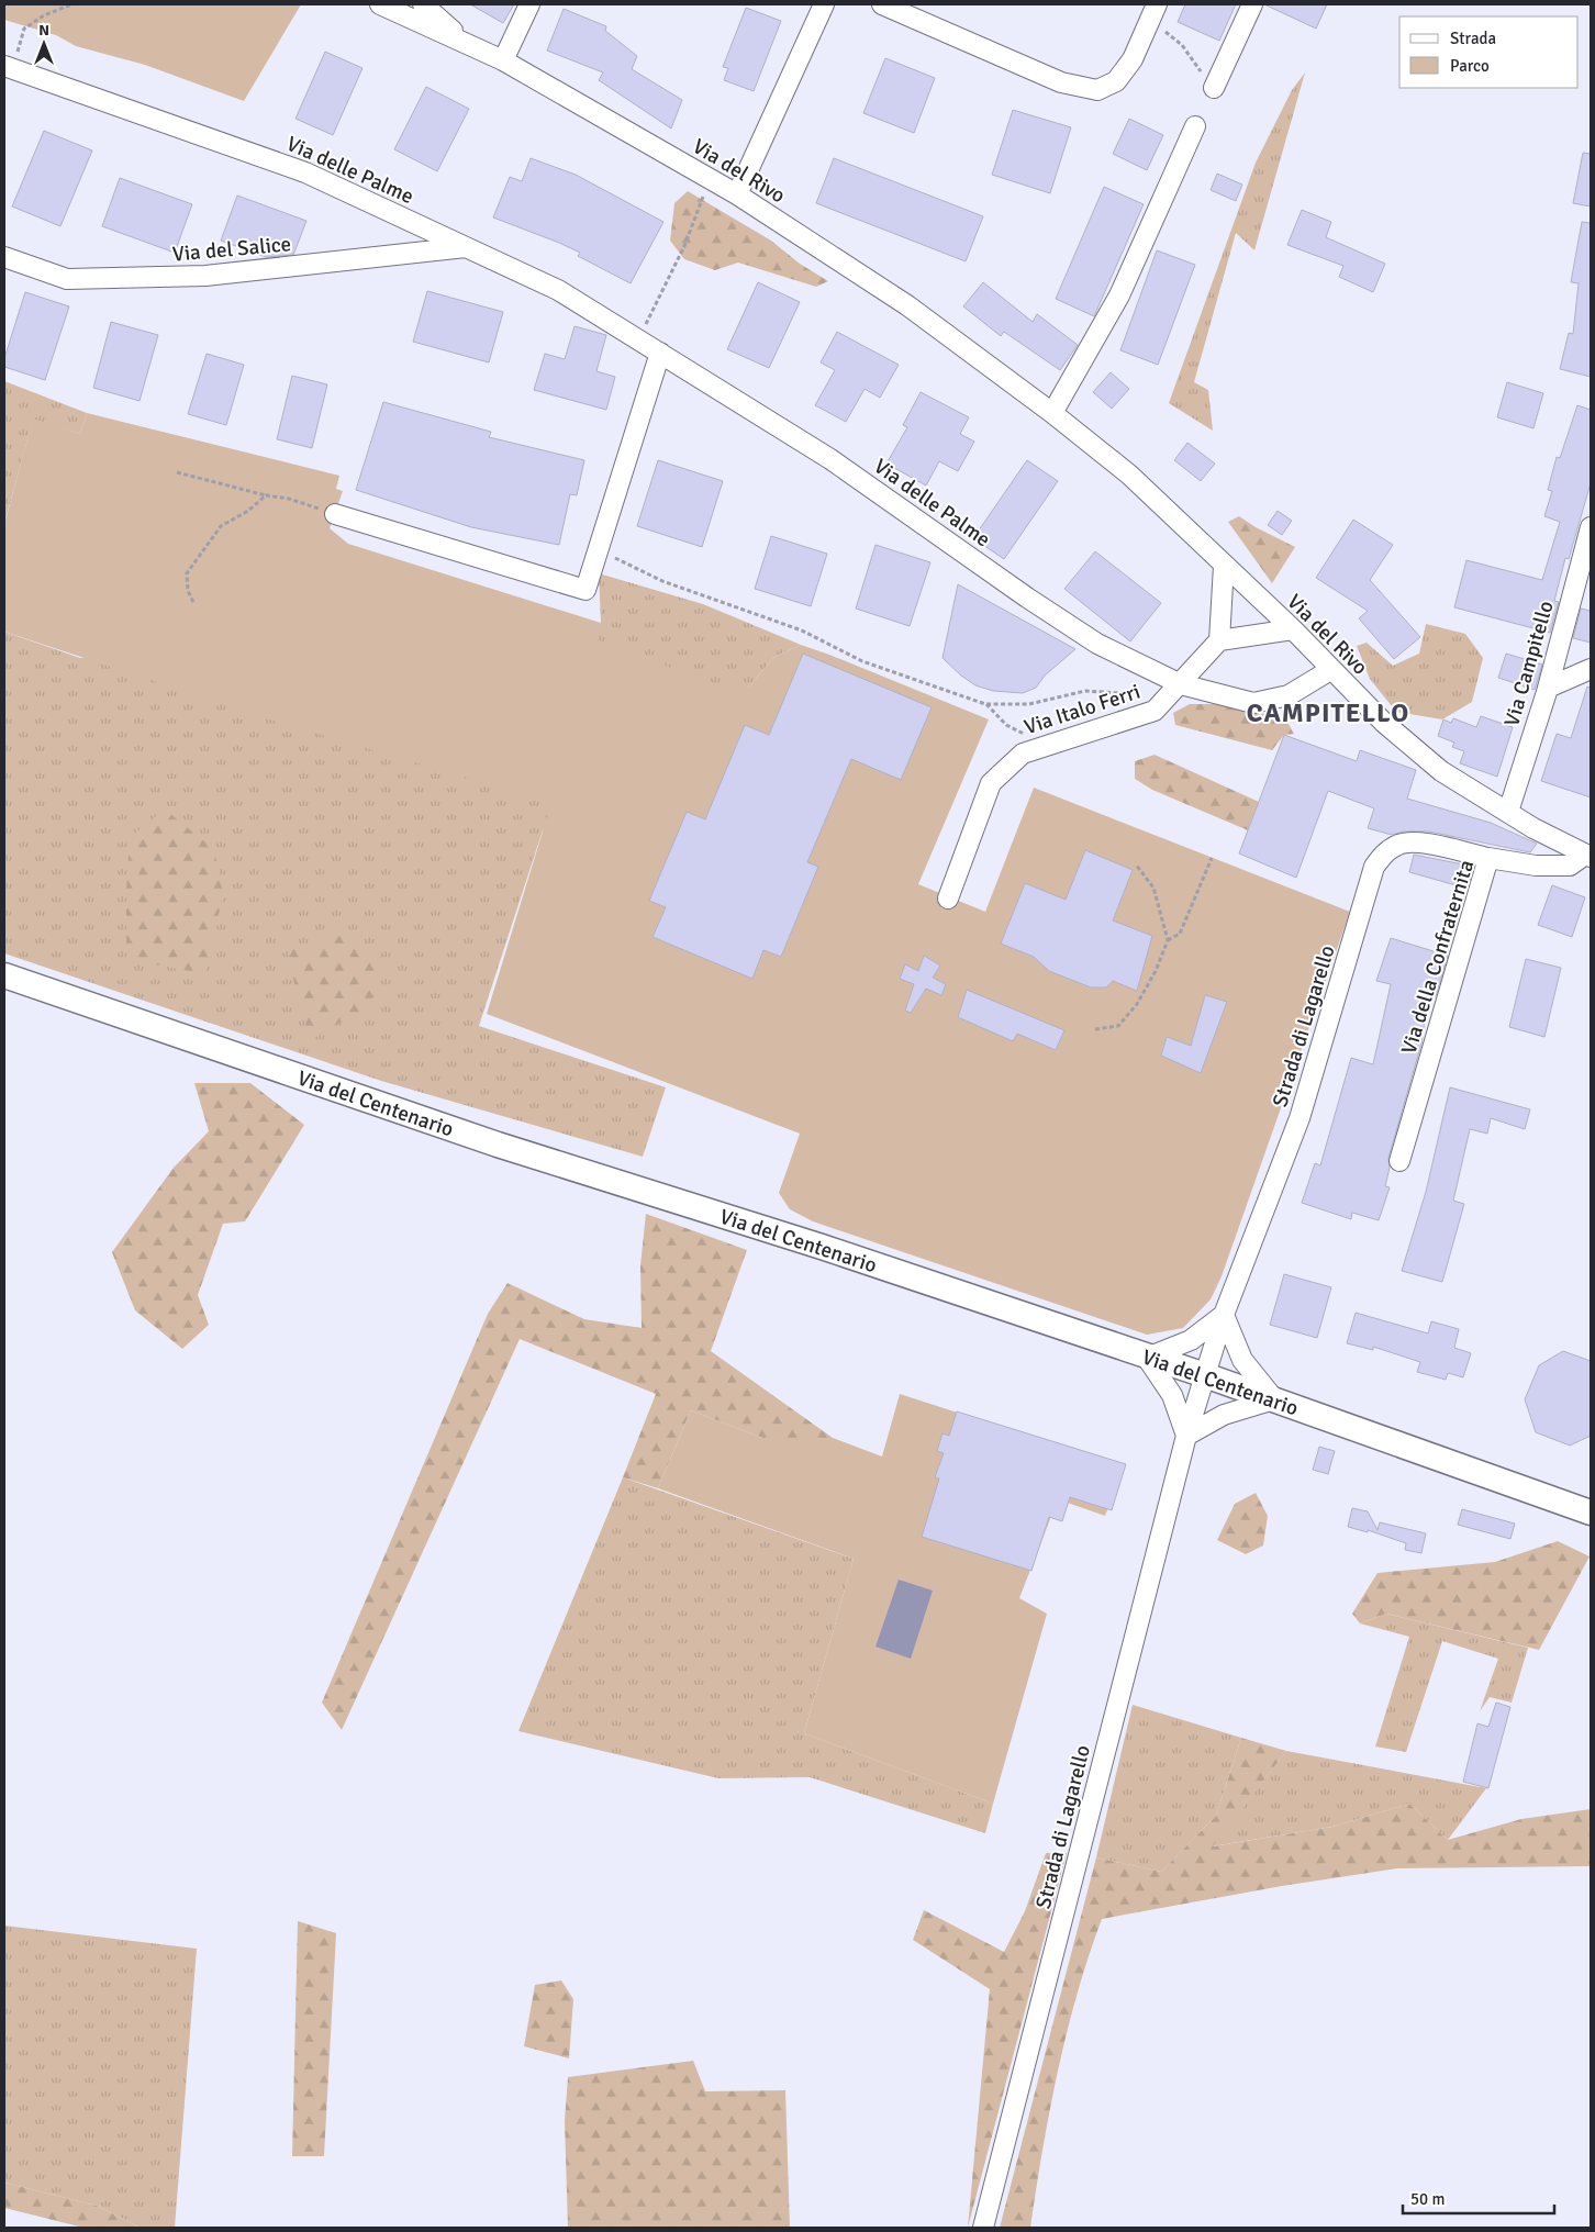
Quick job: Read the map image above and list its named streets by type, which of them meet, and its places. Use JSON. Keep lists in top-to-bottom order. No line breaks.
{"streets":{"street":["Via delle Palme","Via del Rivo","Via del Salice","Via Campitello","Via Italo Ferri","Via della Confraternita","Strada di Lagarello","Via del Centenario"]},"crossings":[["Via delle Palme","Via del Rivo"],["Via delle Palme","Via del Salice"],["Via delle Palme","Via Italo Ferri"],["Via del Rivo","Via Campitello"],["Via del Rivo","Via della Confraternita"],["Via della Confraternita","Strada di Lagarello"],["Strada di Lagarello","Via del Centenario"]],"districts":["CAMPITELLO"],"legend":["Strada","Parco"],"scale_bar":"50 m","north":"top"}
